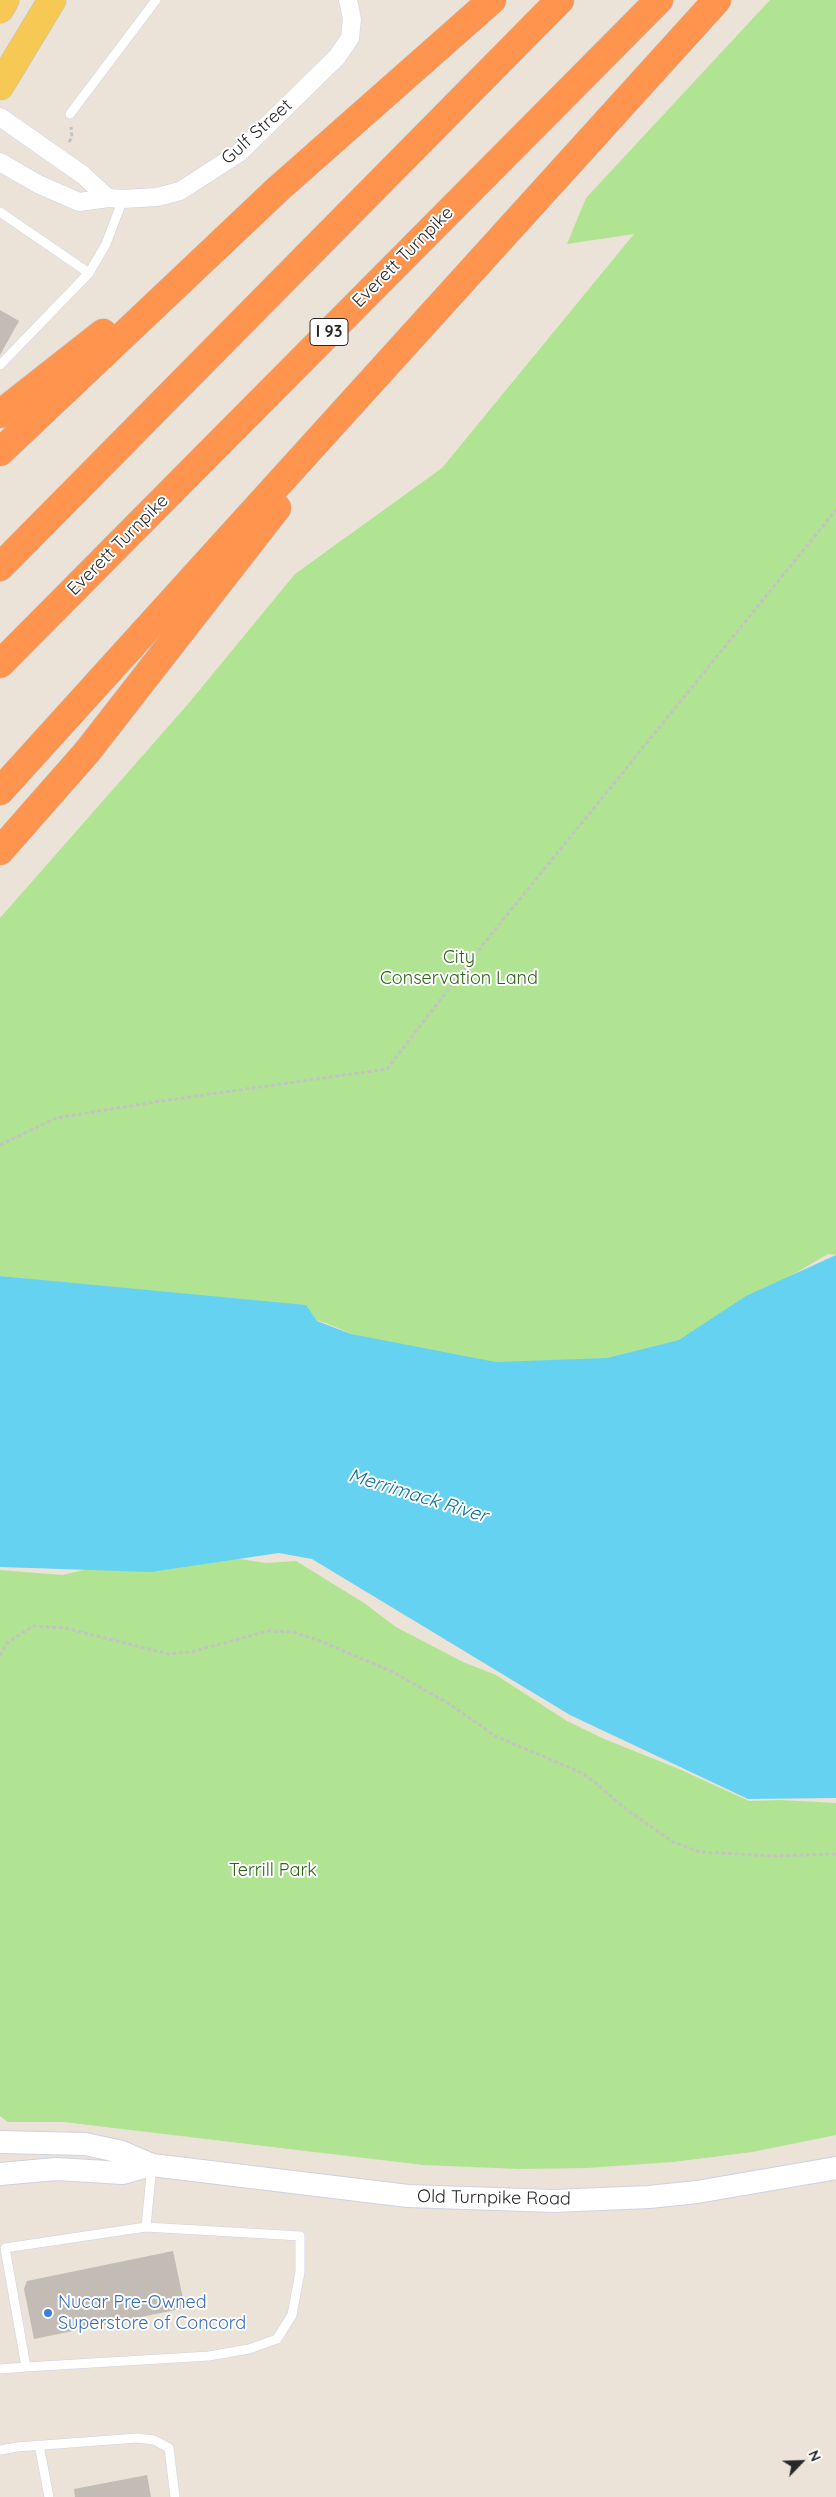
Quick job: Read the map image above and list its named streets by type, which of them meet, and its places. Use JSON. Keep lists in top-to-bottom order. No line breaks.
{"streets":{"highway":["Everett Turnpike","I 93"],"street":["Gulf Street","Old Turnpike Road"]},"water":["Merrimack River"],"parks":["City Conservation Land","Terrill Park"],"places":["Nucar Pre-Owned Superstore of Concord"],"north":"top right"}
